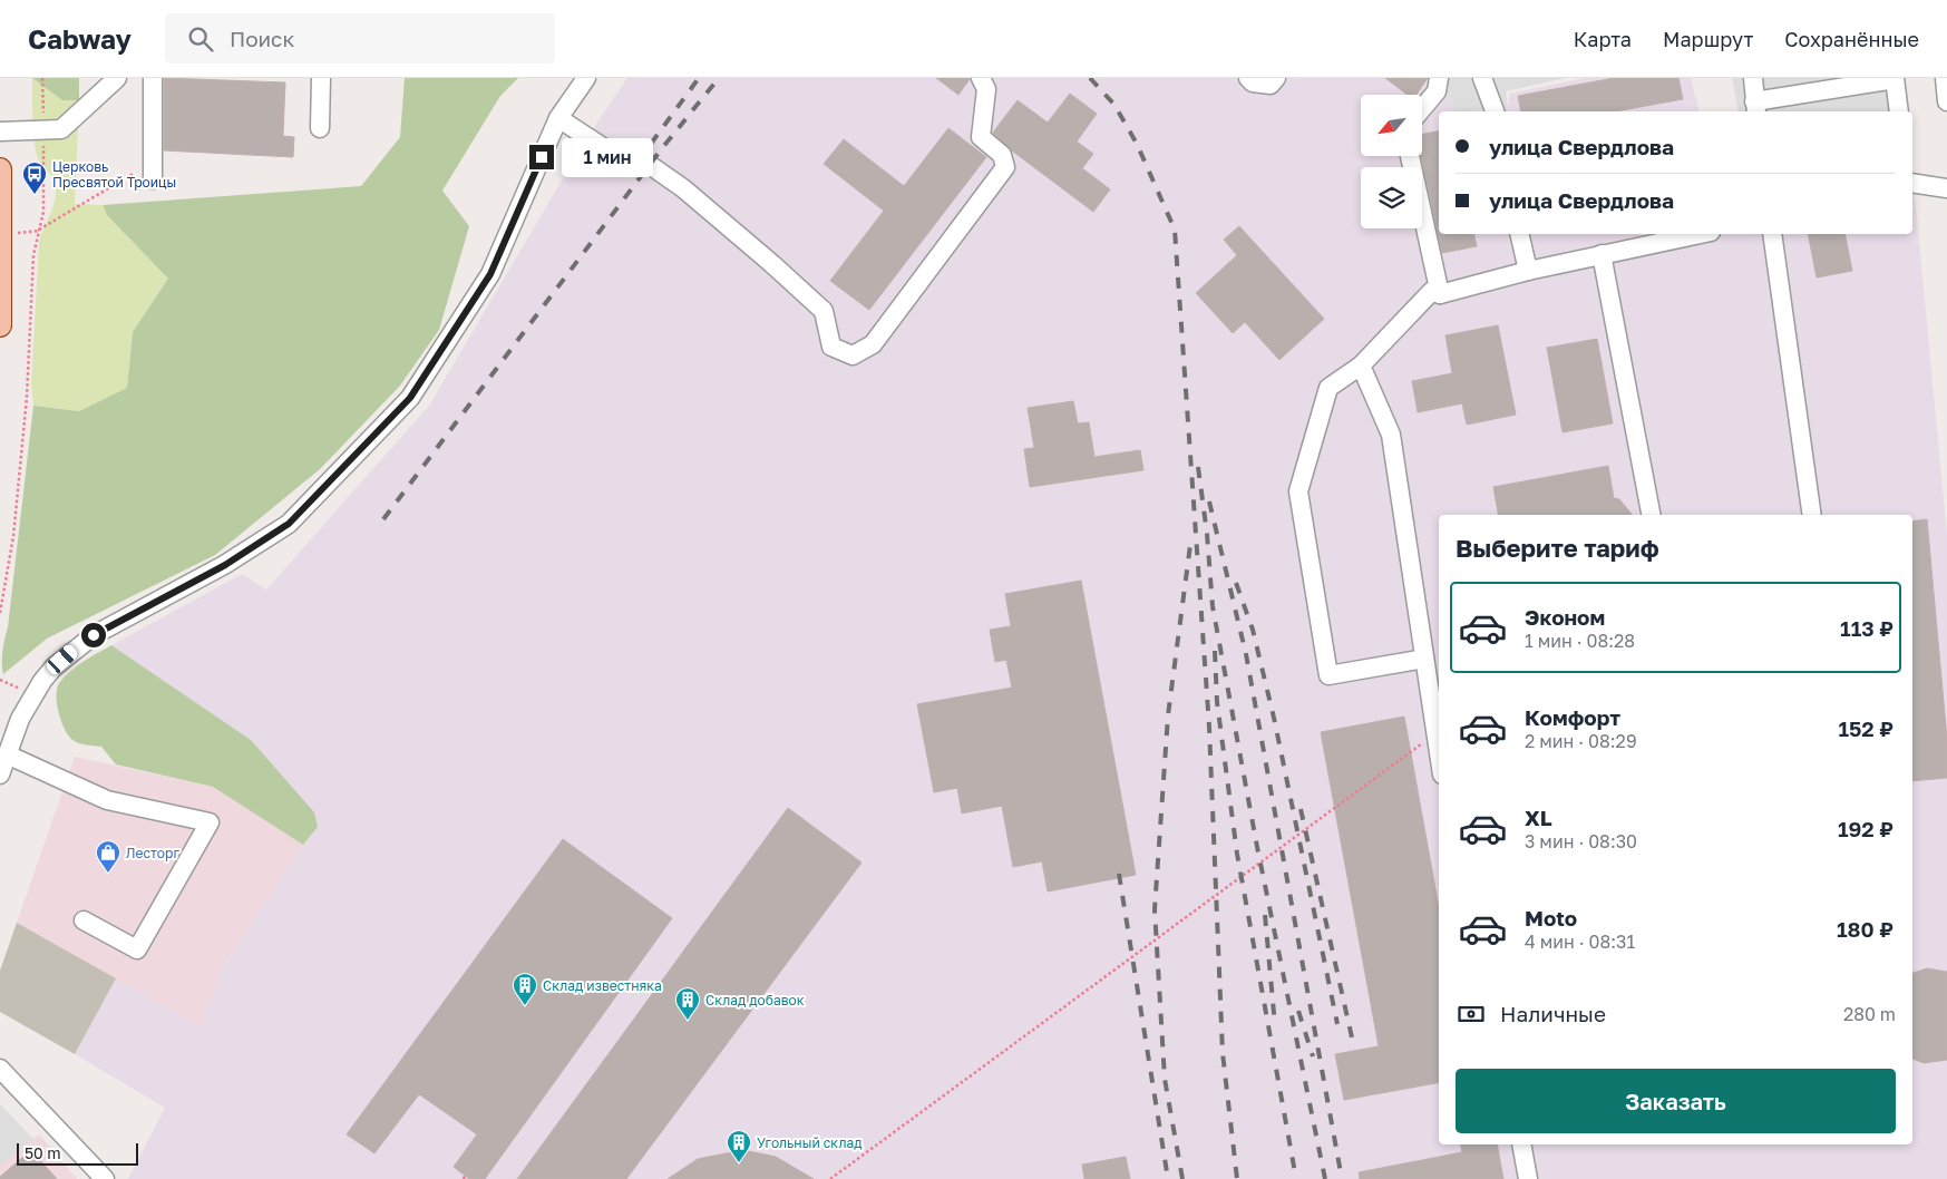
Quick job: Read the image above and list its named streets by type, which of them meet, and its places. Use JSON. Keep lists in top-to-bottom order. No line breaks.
{"places":{"bus stop":["Церковь Пресвятой Троицы"],"shop":["Лесторг"],"building":["Склад известняка","Склад добавок","Угольный склад"]},"scale_bar":"50 m","north":"bottom left","page":{"header":"Cabway","search":"Поиск","nav":["Карта","Маршрут","Сохранённые"],"banner":["улица Свердлова","улица Свердлова"],"bubble":"1 мин","heading":"Выберите тариф","list":[{"name":"Эконом","note":"1 мин · 08:28","value":"113 ₽"},{"name":"Комфорт","note":"2 мин · 08:29","value":"152 ₽"},{"name":"XL","note":"3 мин · 08:30","value":"192 ₽"},{"name":"Moto","note":"4 мин · 08:31","value":"180 ₽"}],"pay":["Наличные","280 m"],"buttons":"Заказать","scale":"50 m"}}
